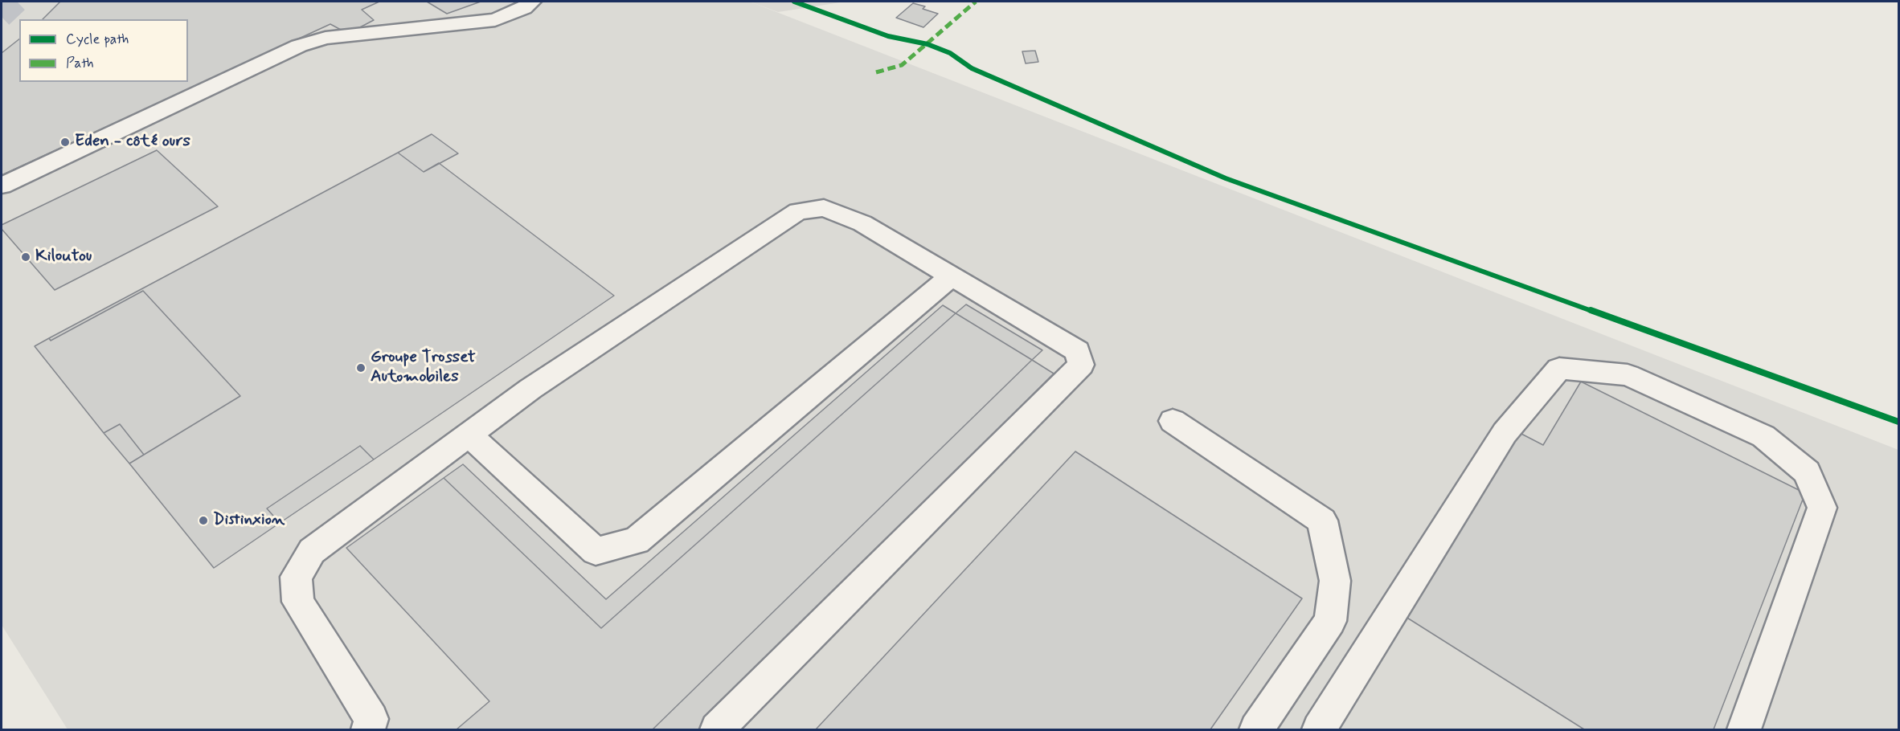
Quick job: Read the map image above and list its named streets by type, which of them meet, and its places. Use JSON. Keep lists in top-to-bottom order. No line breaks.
{"places":["Eden - côté ours","Kiloutou","Groupe Trosset Automobiles","Distinxion"],"legend":["Cycle path","Path"]}
